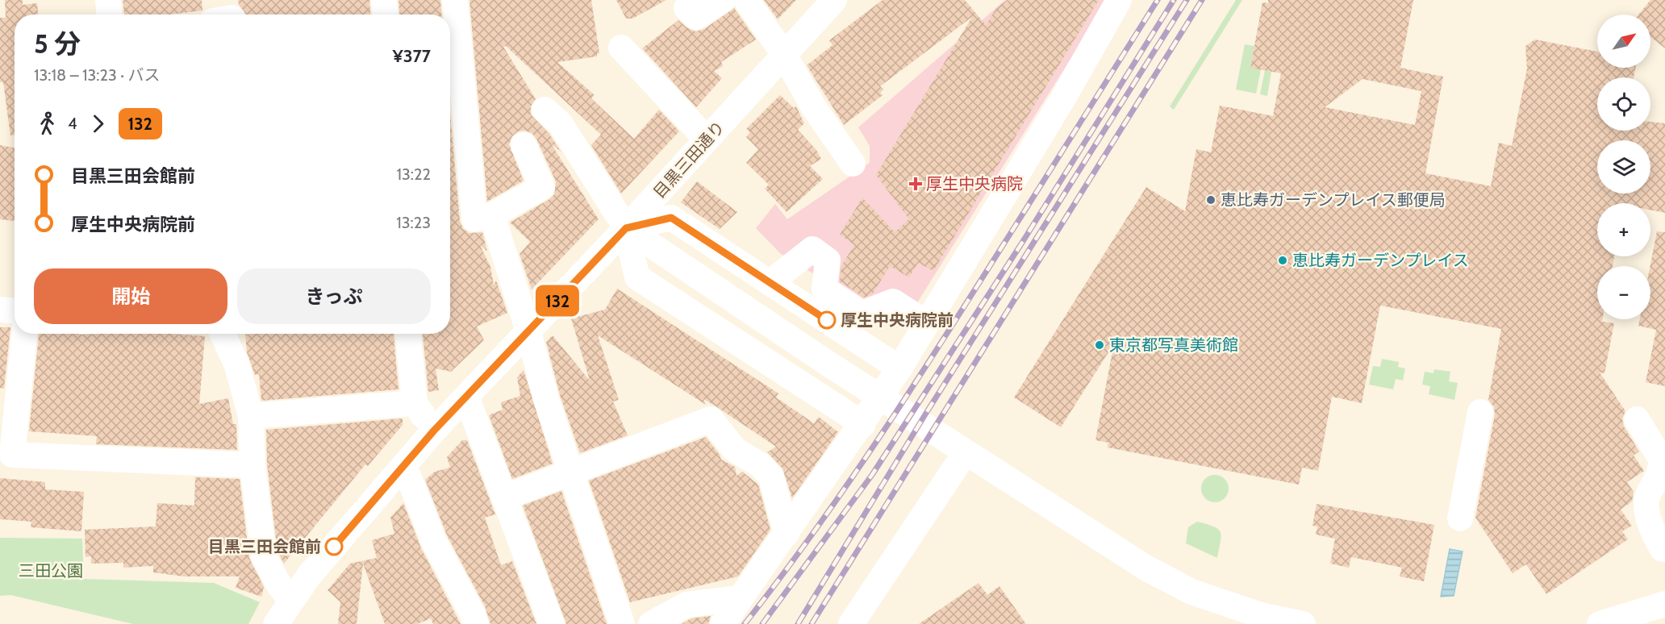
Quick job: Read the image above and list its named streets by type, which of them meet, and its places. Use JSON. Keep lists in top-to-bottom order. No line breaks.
{"streets":{"street":["目黒三田通り"]},"parks":["三田公園"],"places":{"health":["厚生中央病院"],"other":["恵比寿ガーデンプレイス郵便局","恵比寿ガーデンプレイス","厚生中央病院前","東京都写真美術館","目黒三田会館前"]},"lines":["bus line 132"],"north":"top right","page":{"on_map":"132","map_buttons":["+","−"],"heading":["5 分","13:18 – 13:23 · バス","¥377"],"legs":["4","132"],"list":[{"name":"目黒三田会館前","value":"13:22"},{"name":"厚生中央病院前","value":"13:23"}],"buttons":["開始","きっぷ"]}}
